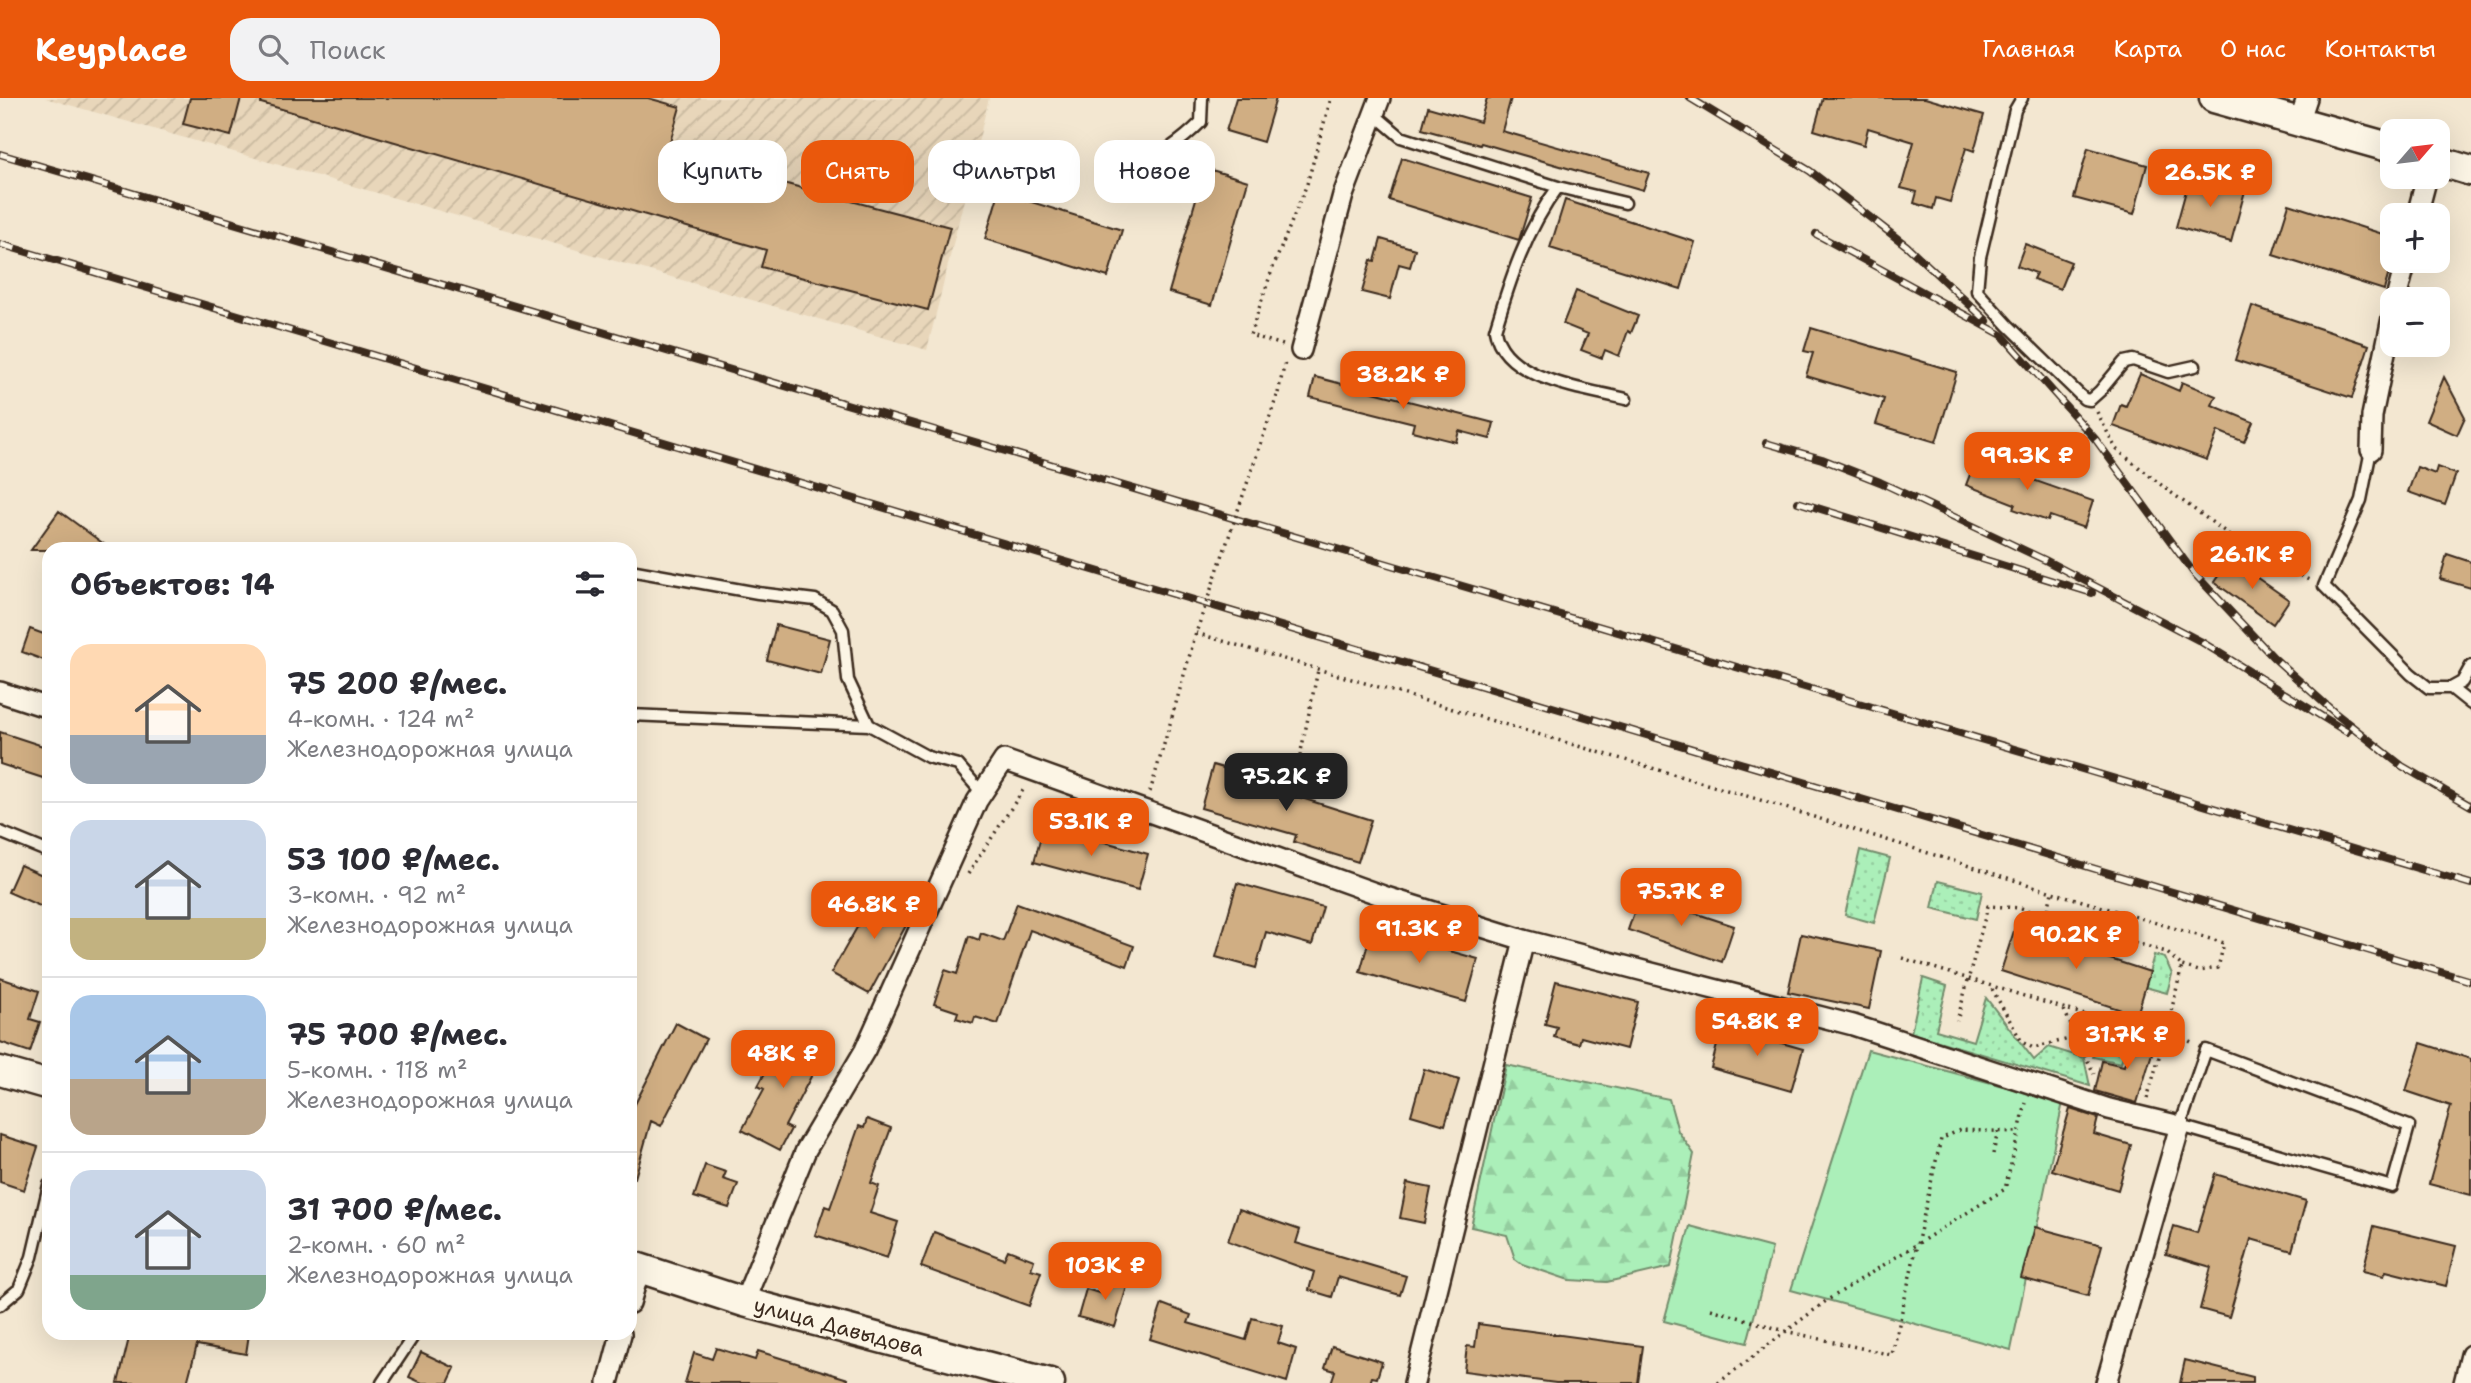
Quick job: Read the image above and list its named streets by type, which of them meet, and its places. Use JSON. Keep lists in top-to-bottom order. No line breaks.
{"streets":{"main road":["улица Давыдова"]},"north":"top right","page":{"header":"Keyplace","search":"Поиск","nav":["Главная","Карта","О нас","Контакты"],"map_buttons":["+","−"],"chip":["Купить","Снять","Фильтры","Новое"],"price":["26.5K ₽","38.2K ₽","99.3K ₽","26.1K ₽","75.2K ₽","53.1K ₽","75.7K ₽","46.8K ₽","91.3K ₽","90.2K ₽","54.8K ₽","31.7K ₽","48K ₽","103K ₽"],"heading":"Объектов: 14","list":[{"name":"75 200 ₽/мес.","note":"4-комн. · 124 m² · Железнодорожная улица"},{"name":"53 100 ₽/мес.","note":"3-комн. · 92 m² · Железнодорожная улица"},{"name":"75 700 ₽/мес.","note":"5-комн. · 118 m² · Железнодорожная улица"},{"name":"31 700 ₽/мес.","note":"2-комн. · 60 m² · Железнодорожная улица"}]}}
